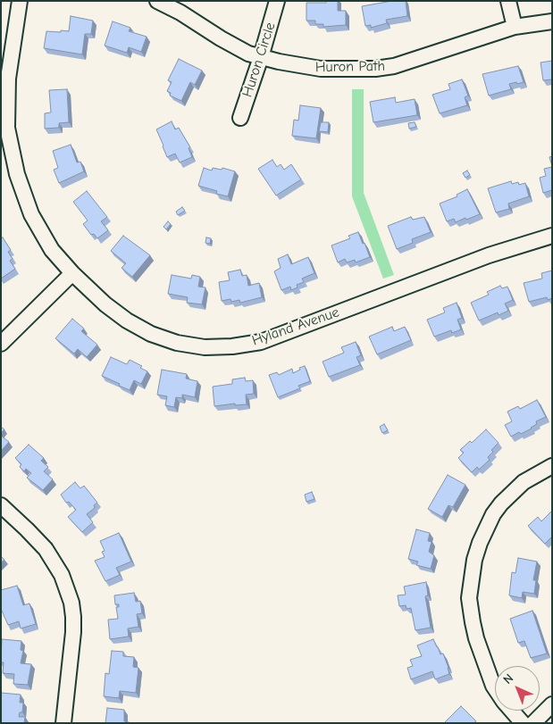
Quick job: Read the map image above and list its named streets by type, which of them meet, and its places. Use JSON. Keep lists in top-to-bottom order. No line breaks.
{"streets":{"street":["Huron Circle","Huron Path","Hyland Avenue"]},"crossings":[["Huron Circle","Huron Path"]],"north":"top left"}
